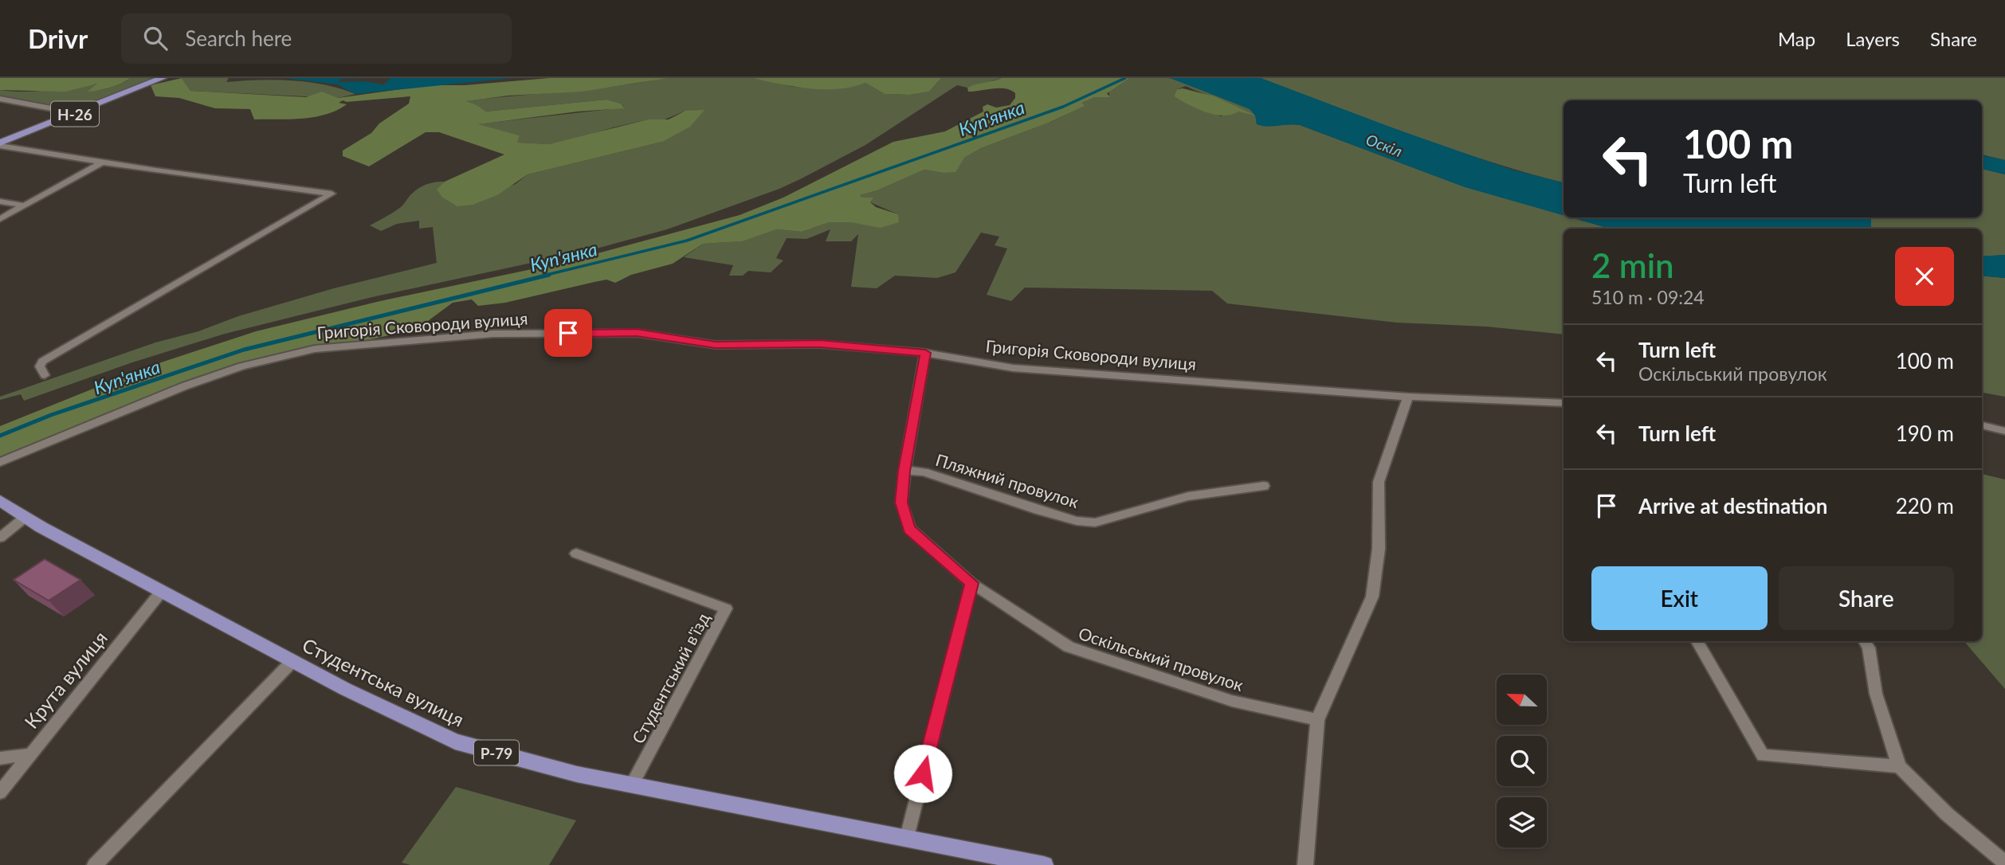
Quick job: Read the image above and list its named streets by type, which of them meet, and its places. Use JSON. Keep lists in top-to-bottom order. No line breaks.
{"streets":{"main road":["Н-26","Студентська вулиця","Р-79"],"street":["Григорія Сковороди вулиця","Пляжний провулок","Оскільський провулок","Студентський в'їзд","Крута вулиця"]},"crossings":[["Григорія Сковороди вулиця","Оскільський провулок"],["Пляжний провулок","Оскільський провулок"],["Студентський в'їзд","Студентська вулиця"],["Крута вулиця","Студентська вулиця"]],"water":["Куп'янка","Оскіл"],"north":"left","page":{"header":"Drivr","search":"Search here","nav":["Map","Layers","Share"],"turn":["100 m","Turn left"],"heading":["2 min","510 m · 09:24"],"list":[{"name":"Turn left","note":"Оскільський провулок","value":"100 m"},{"name":"Turn left","value":"190 m"},{"name":"Arrive at destination","value":"220 m"}],"buttons":["Exit","Share"]}}
